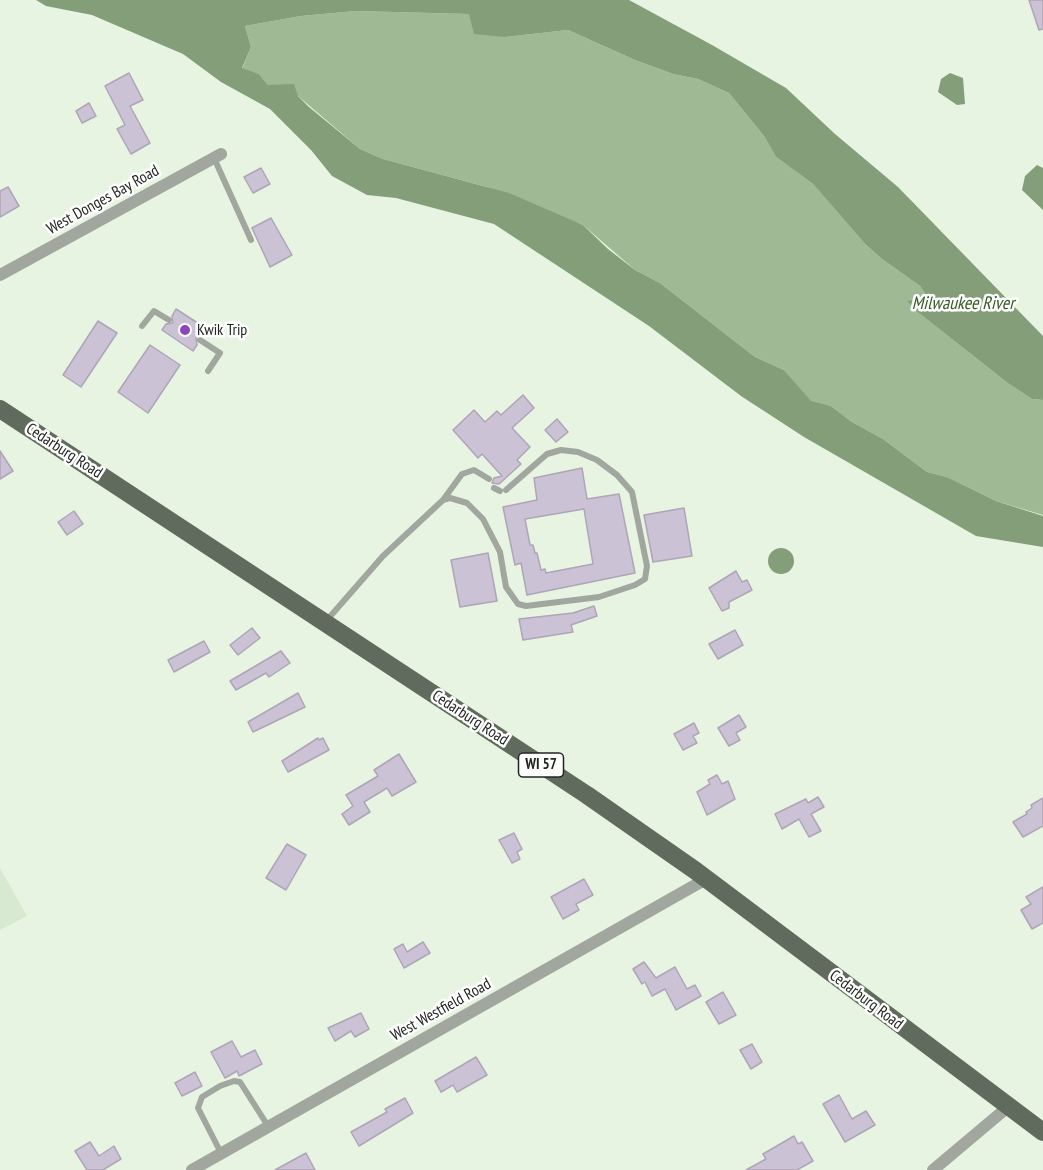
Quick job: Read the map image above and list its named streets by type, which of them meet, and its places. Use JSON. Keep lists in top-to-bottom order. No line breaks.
{"streets":{"main road":["Cedarburg Road","WI 57"],"street":["West Donges Bay Road","West Westfield Road"]},"crossings":[["Cedarburg Road","West Westfield Road"]],"water":["Milwaukee River"],"places":["Kwik Trip"]}
